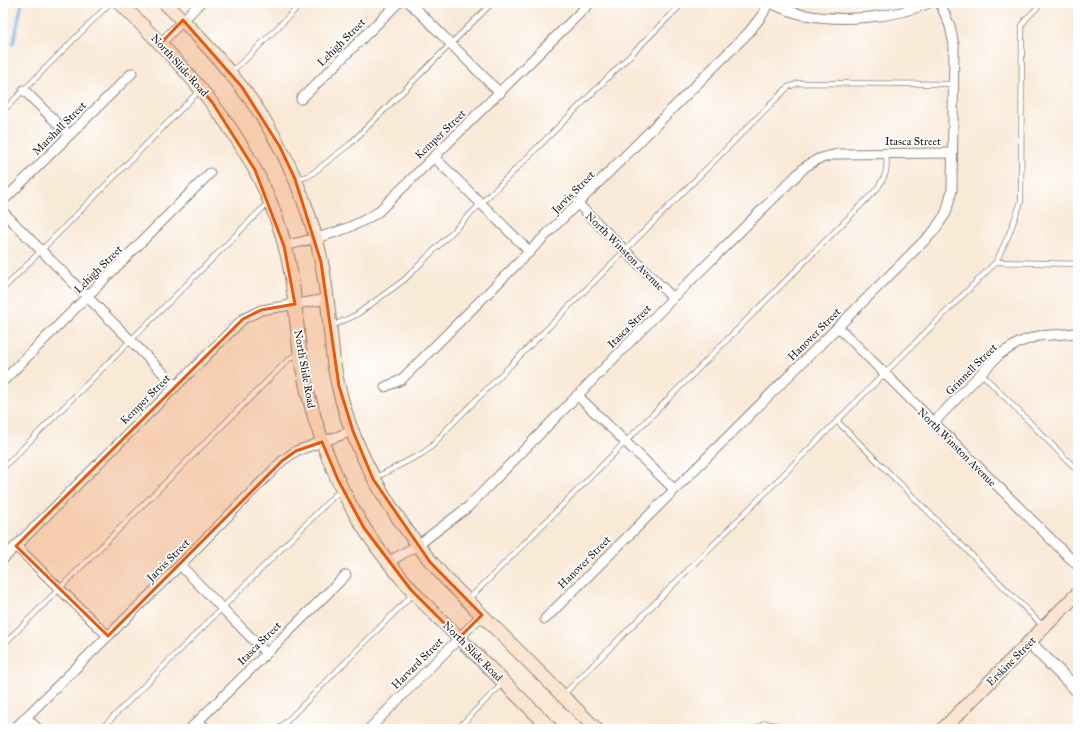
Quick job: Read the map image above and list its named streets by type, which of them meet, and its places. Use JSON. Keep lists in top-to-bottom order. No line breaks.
{"streets":{"main road":["North Slide Road","Erskine Street"],"street":["Lehigh Street","Marshall Street","Kemper Street","Itasca Street","Jarvis Street","North Winston Avenue","Hanover Street","Grinnell Street","Harvard Street"]},"crossings":[["North Slide Road","Kemper Street"],["North Slide Road","Itasca Street"],["North Slide Road","Jarvis Street"],["North Slide Road","Harvard Street"],["Itasca Street","North Winston Avenue"],["Itasca Street","Hanover Street"],["Jarvis Street","North Winston Avenue"],["North Winston Avenue","Hanover Street"],["North Winston Avenue","Grinnell Street"]]}
